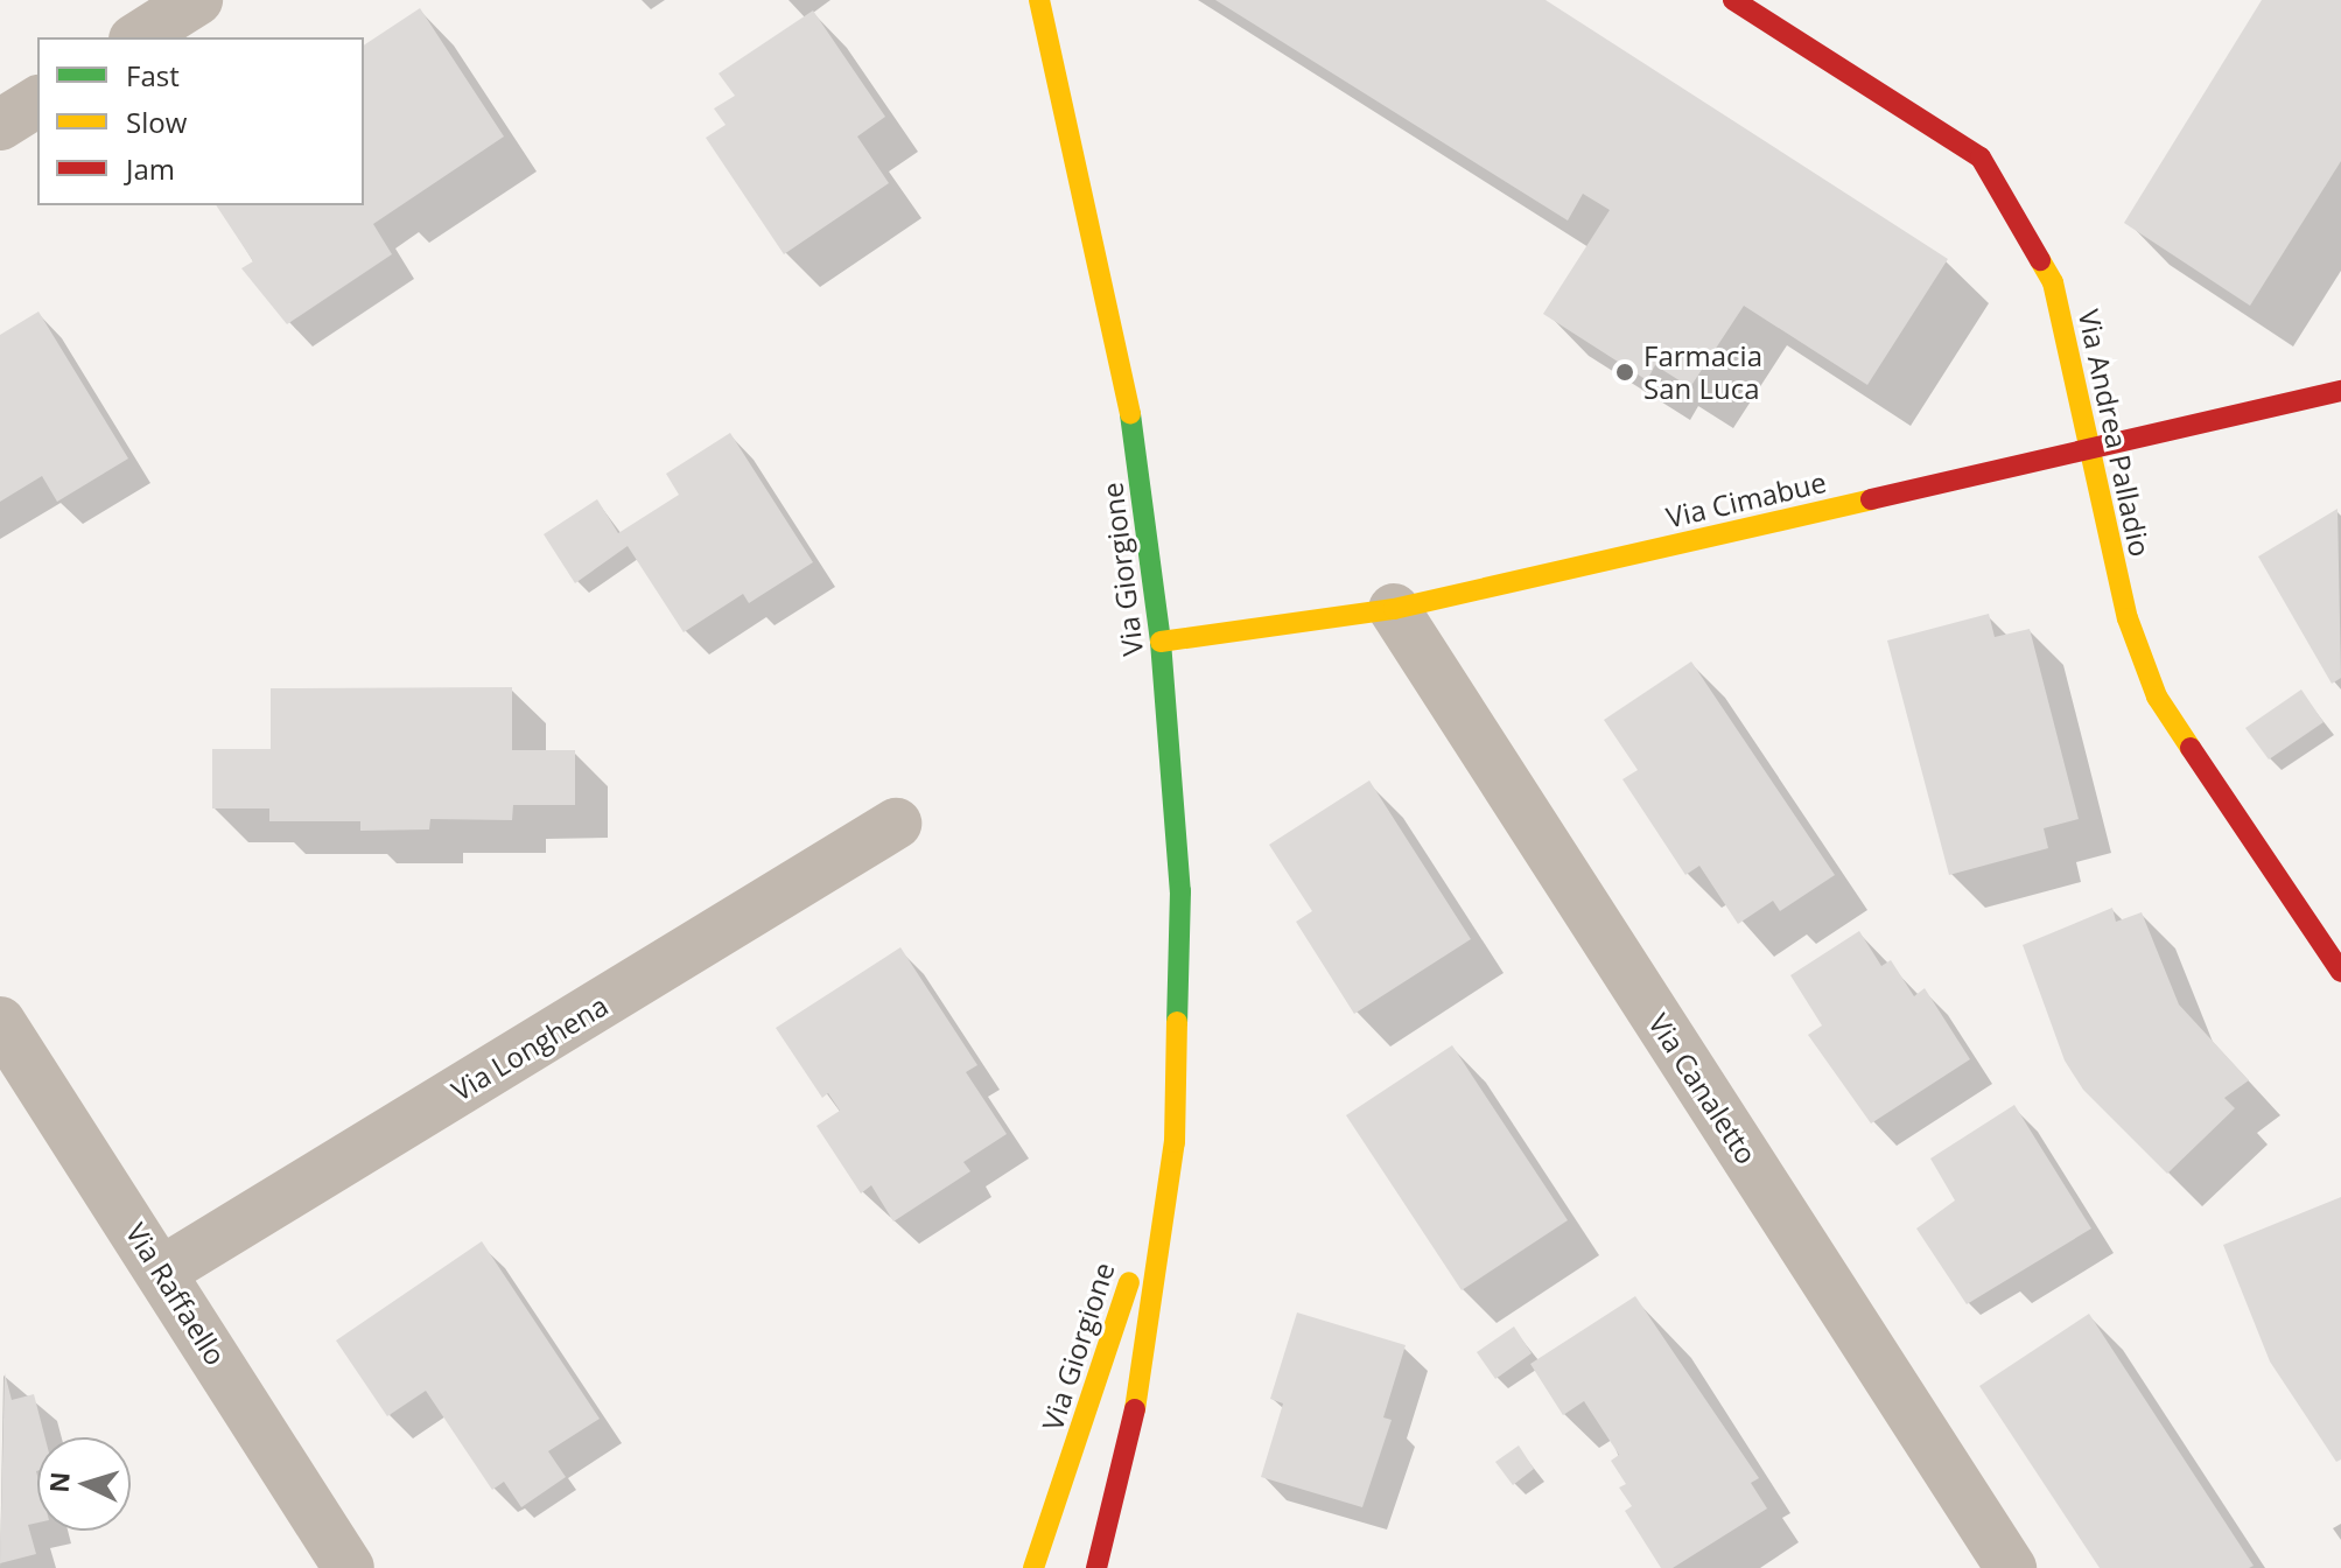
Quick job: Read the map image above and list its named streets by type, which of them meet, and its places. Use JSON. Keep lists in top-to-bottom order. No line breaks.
{"streets":{"street":["Via Andrea Palladio","Via Cimabue","Via Giorgione","Via Longhena","Via Canaletto","Via Raffaello"]},"crossings":[["Via Andrea Palladio","Via Cimabue"],["Via Cimabue","Via Giorgione"],["Via Cimabue","Via Canaletto"],["Via Longhena","Via Raffaello"]],"places":["Farmacia San Luca"],"legend":["Fast","Slow","Jam"],"north":"left"}
